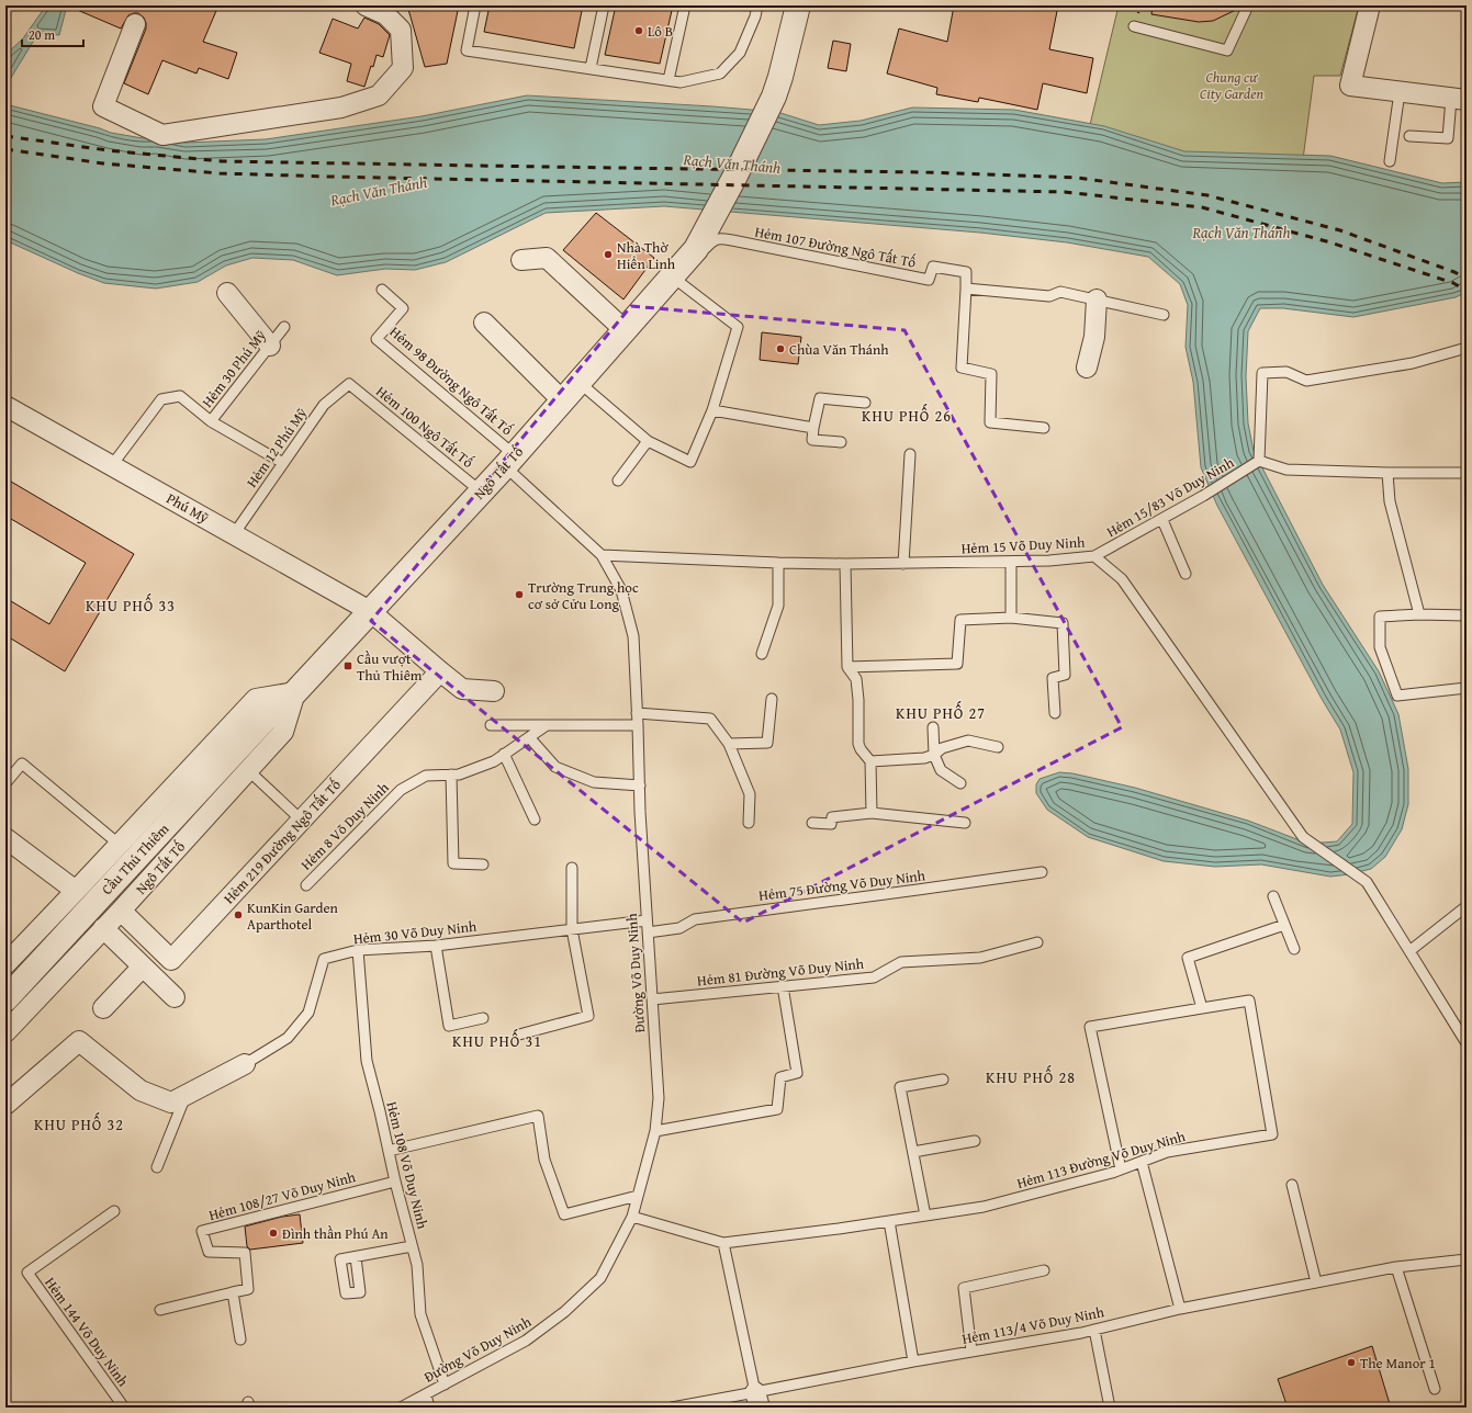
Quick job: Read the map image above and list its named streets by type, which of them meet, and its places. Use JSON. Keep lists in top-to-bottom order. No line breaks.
{"streets":{"street":["Ngô Tất Tố","Phú Mỹ","Hẻm 219 Đường Ngô Tất Tố","Cầu Thủ Thiêm"],"lane":["Hẻm 107 Đường Ngô Tất Tố","Hẻm 30 Phú Mỹ","Hẻm 98 Đường Ngô Tất Tố","Hẻm 100 Ngô Tất Tố","Hẻm 12 Phú Mỹ","Hẻm 15/83 Võ Duy Ninh","Hẻm 15 Võ Duy Ninh","Hẻm 8 Võ Duy Ninh","Hẻm 75 Đường Võ Duy Ninh","Hẻm 30 Võ Duy Ninh","Hẻm 81 Đường Võ Duy Ninh","Đường Võ Duy Ninh","Hẻm 113 Đường Võ Duy Ninh","Hẻm 108 Võ Duy Ninh","Hẻm 108/27 Võ Duy Ninh","Hẻm 113/4 Võ Duy Ninh","Hẻm 144 Võ Duy Ninh"]},"crossings":[["Hẻm 107 Đường Ngô Tất Tố","Ngô Tất Tố"],["Hẻm 30 Phú Mỹ","Phú Mỹ"],["Hẻm 98 Đường Ngô Tất Tố","Ngô Tất Tố"],["Hẻm 98 Đường Ngô Tất Tố","Đường Võ Duy Ninh"],["Hẻm 100 Ngô Tất Tố","Hẻm 12 Phú Mỹ"],["Hẻm 100 Ngô Tất Tố","Ngô Tất Tố"],["Hẻm 12 Phú Mỹ","Phú Mỹ"],["Ngô Tất Tố","Phú Mỹ"],["Ngô Tất Tố","Hẻm 219 Đường Ngô Tất Tố"],["Ngô Tất Tố","Cầu Thủ Thiêm"],["Ngô Tất Tố","Đường Võ Duy Ninh"],["Hẻm 15/83 Võ Duy Ninh","Hẻm 15 Võ Duy Ninh"],["Phú Mỹ","Hẻm 219 Đường Ngô Tất Tố"],["Hẻm 15 Võ Duy Ninh","Đường Võ Duy Ninh"],["Hẻm 75 Đường Võ Duy Ninh","Đường Võ Duy Ninh"],["Hẻm 30 Võ Duy Ninh","Đường Võ Duy Ninh"],["Hẻm 30 Võ Duy Ninh","Hẻm 108 Võ Duy Ninh"],["Hẻm 81 Đường Võ Duy Ninh","Đường Võ Duy Ninh"],["Đường Võ Duy Ninh","Hẻm 113 Đường Võ Duy Ninh"],["Đường Võ Duy Ninh","Hẻm 108 Võ Duy Ninh"],["Hẻm 108 Võ Duy Ninh","Hẻm 108/27 Võ Duy Ninh"]],"districts":["KHU PHỐ 26","KHU PHỐ 33","KHU PHỐ 27","KHU PHỐ 31","KHU PHỐ 28","KHU PHỐ 32"],"water":["Rạch Văn Thánh"],"parks":["Chung cư City Garden"],"places":{"other":["Lô B","Nhà Thờ Hiển Linh","Chùa Văn Thánh","Trường Trung học cơ sở Cửu Long","KunKin Garden Aparthotel","Đình thần Phú An","The Manor 1"],"transit":["Cầu vượt Thủ Thiêm"]},"scale_bar":"20 m"}
